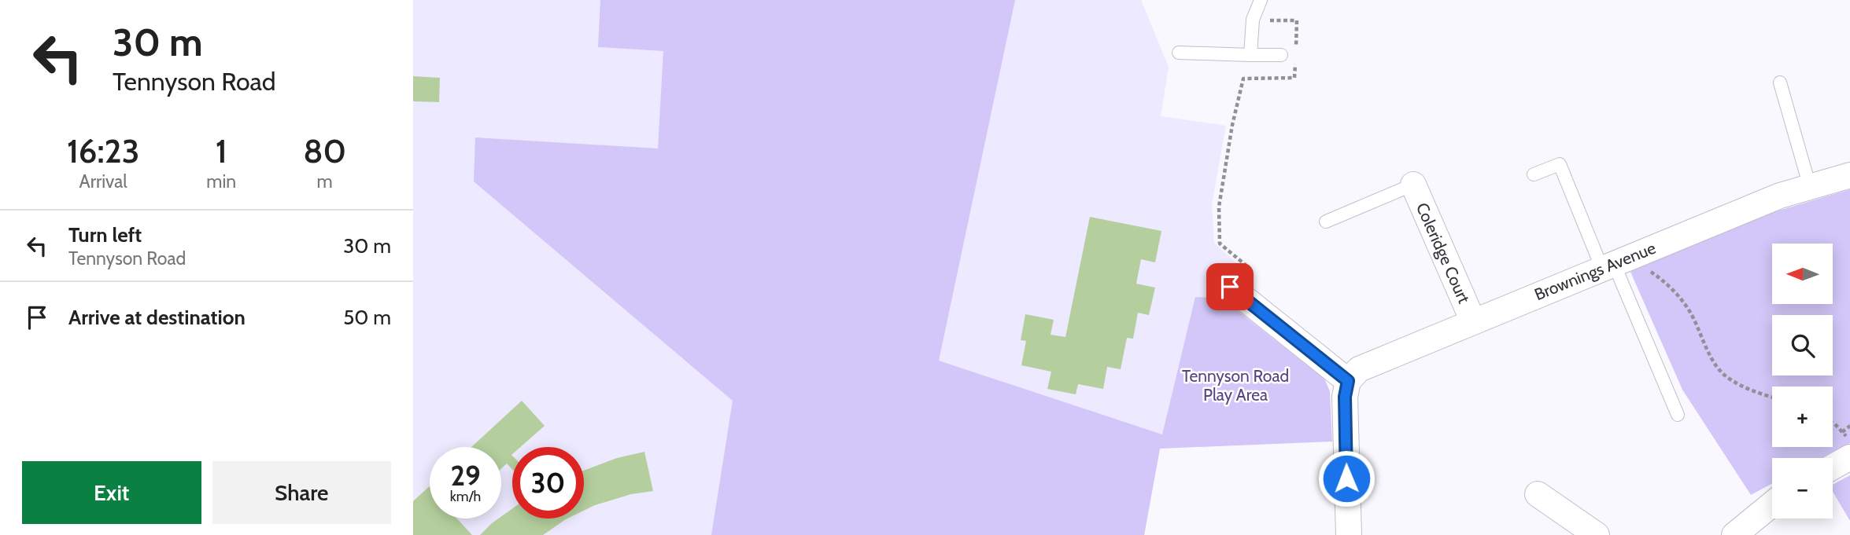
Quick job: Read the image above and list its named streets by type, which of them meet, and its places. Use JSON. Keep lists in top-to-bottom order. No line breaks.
{"streets":{"street":["Coleridge Court","Brownings Avenue"]},"crossings":[["Coleridge Court","Brownings Avenue"]],"parks":["Tennyson Road Play Area"],"north":"left","page":{"turn":["30 m","Tennyson Road"],"eta":["16:23","Arrival","1","min","80","m"],"list":[{"name":"Turn left","note":"Tennyson Road","value":"30 m"},{"name":"Arrive at destination","value":"50 m"}],"map_buttons":["+","−"],"speed":"29 km/h","limit":"30","buttons":["Exit","Share"]}}
